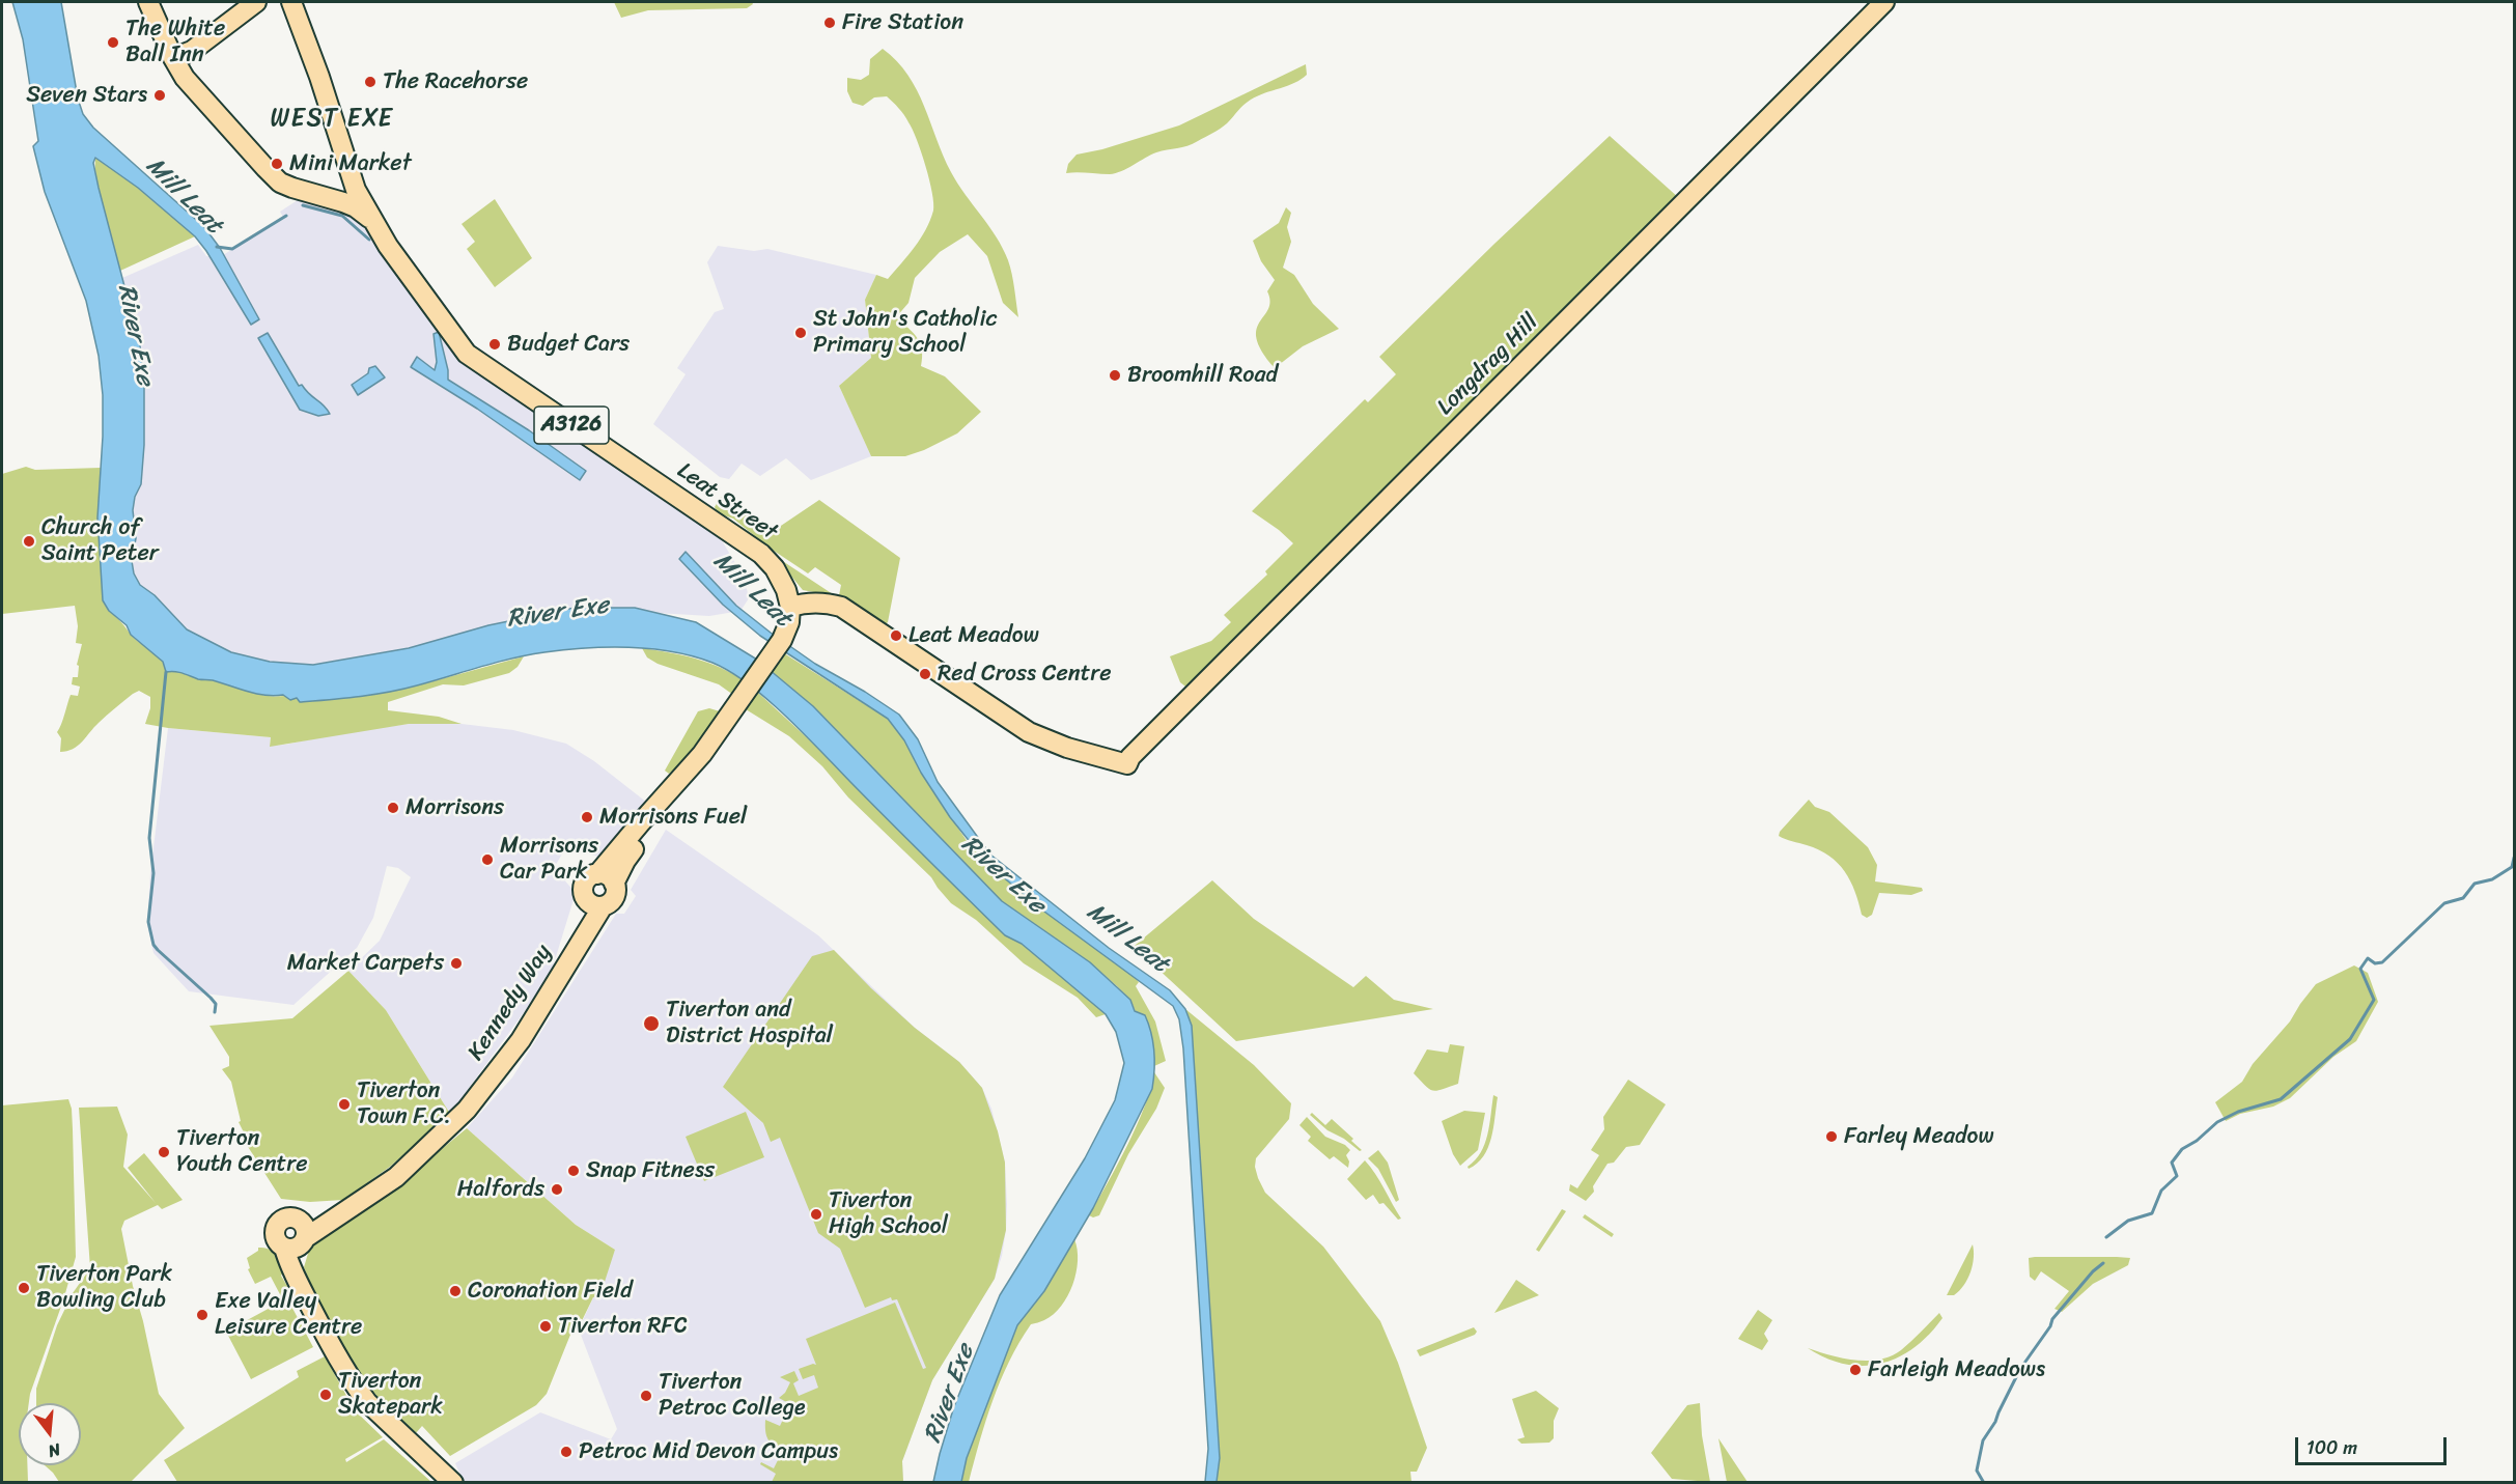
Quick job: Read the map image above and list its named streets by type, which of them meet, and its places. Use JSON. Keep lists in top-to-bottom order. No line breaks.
{"streets":{"main road":["Longdrag Hill","A3126","Leat Street","Kennedy Way"]},"crossings":[["Longdrag Hill","Leat Street"],["A3126","Leat Street"]],"districts":["WEST EXE"],"water":["Mill Leat","River Exe"],"places":["Fire Station","The White Ball Inn","The Racehorse","Seven Stars","Mini Market","St John's Catholic Primary School","Budget Cars","Broomhill Road","Church of Saint Peter","Leat Meadow","Red Cross Centre","Morrisons","Morrisons Fuel","Morrisons Car Park","Market Carpets","Tiverton and District Hospital","Tiverton Town F.C.","Farley Meadow","Tiverton Youth Centre","Snap Fitness","Halfords","Tiverton High School","Tiverton Park Bowling Club","Coronation Field","Exe Valley Leisure Centre","Tiverton RFC","Farleigh Meadows","Tiverton Skatepark","Tiverton Petroc College","Petroc Mid Devon Campus"],"scale_bar":"100 m","north":"bottom"}
